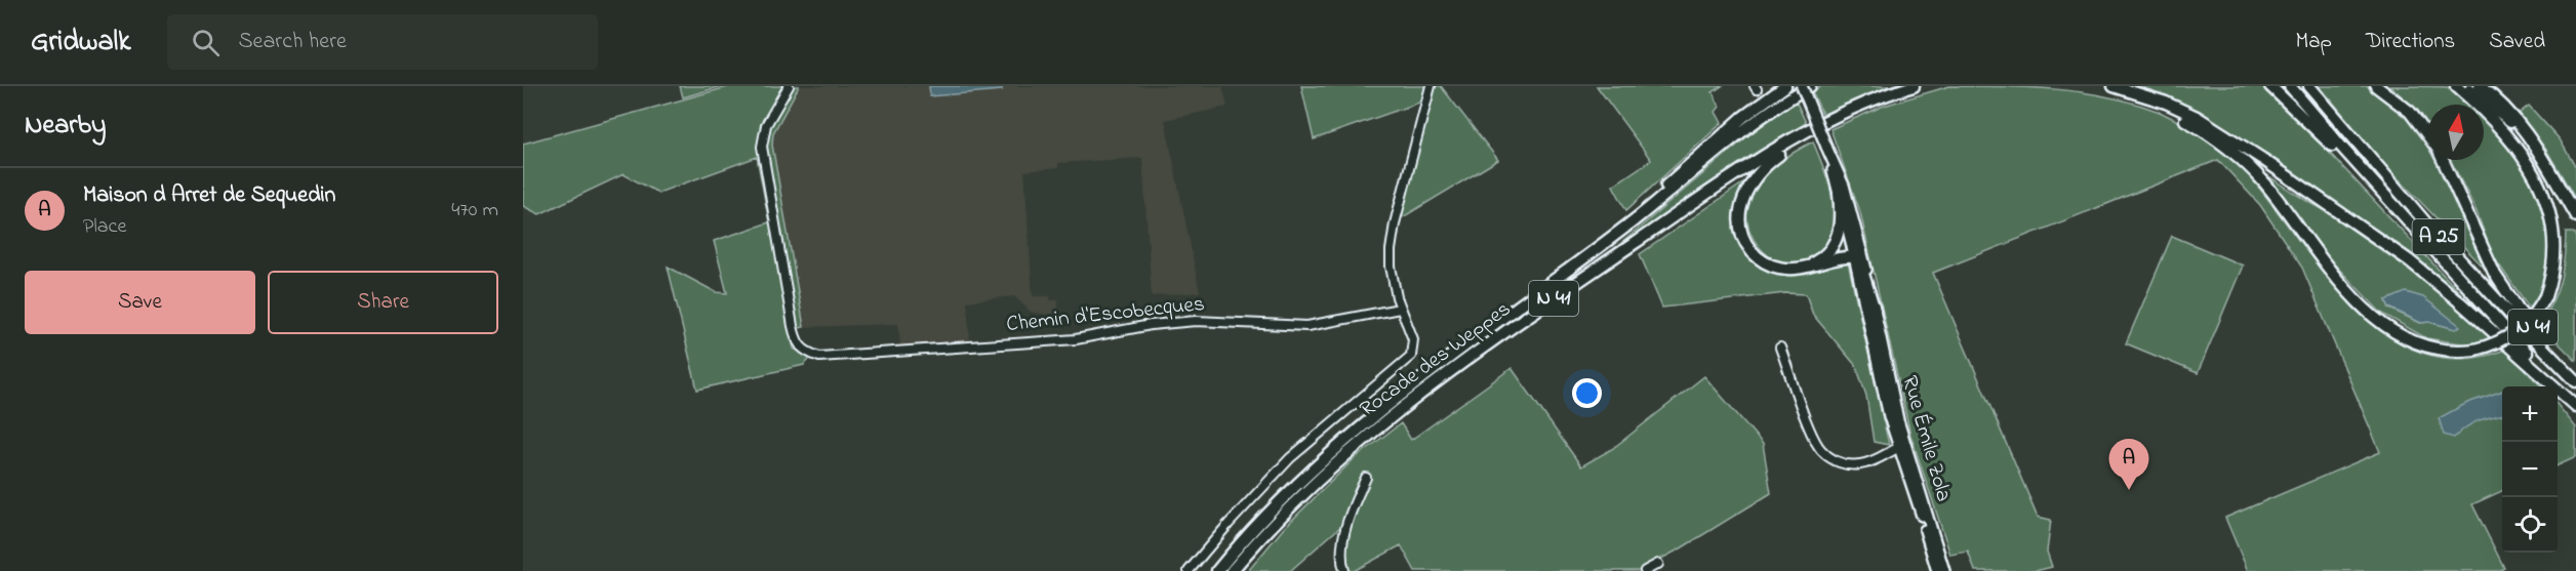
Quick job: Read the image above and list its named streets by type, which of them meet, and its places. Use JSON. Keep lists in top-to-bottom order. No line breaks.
{"streets":{"highway":["A 25","N 41","Rocade des Weppes"],"main road":["Rue Émile Zola"],"street":["Chemin d'Escobecques"]},"crossings":[["N 41","Rocade des Weppes"]],"north":"top","page":{"header":"Gridwalk","search":"Search here","nav":["Map","Directions","Saved"],"heading":"Nearby","list":[{"mark":"A","name":"Maison d Arret de Sequedin","note":"Place","value":"470 m"}],"buttons":["Save","Share"],"map_buttons":["+","−"],"pins":"A"}}
